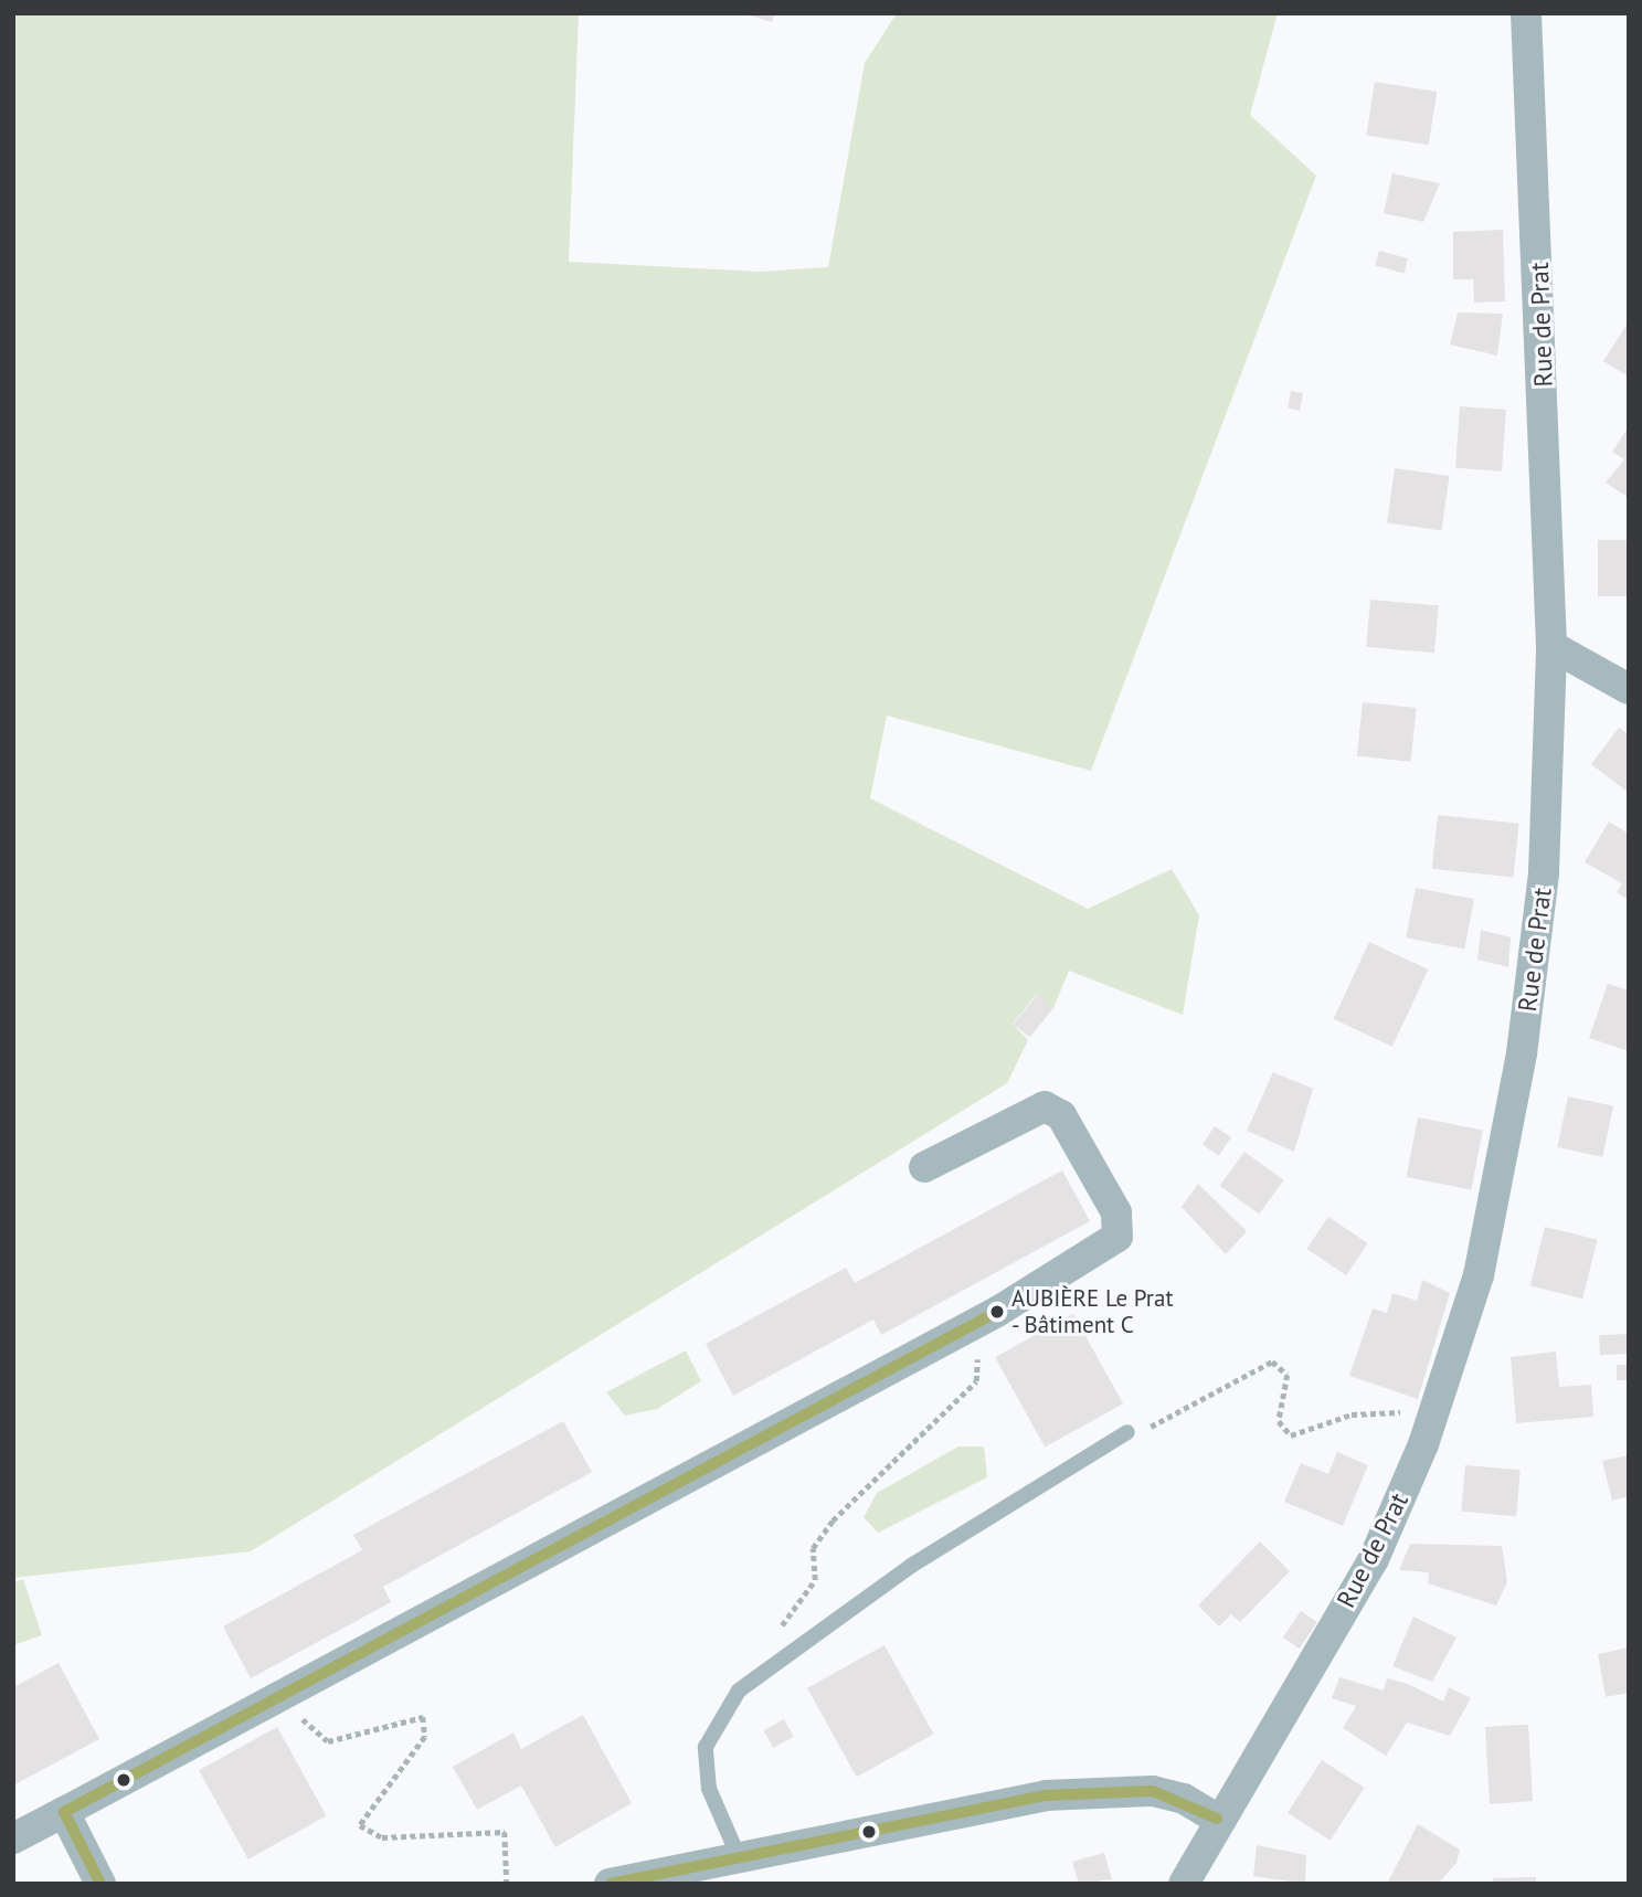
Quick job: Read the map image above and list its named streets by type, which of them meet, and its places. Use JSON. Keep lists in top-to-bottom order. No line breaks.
{"streets":{"street":["Rue de Prat"]},"places":["AUBIÈRE Le Prat - Bâtiment C"]}
